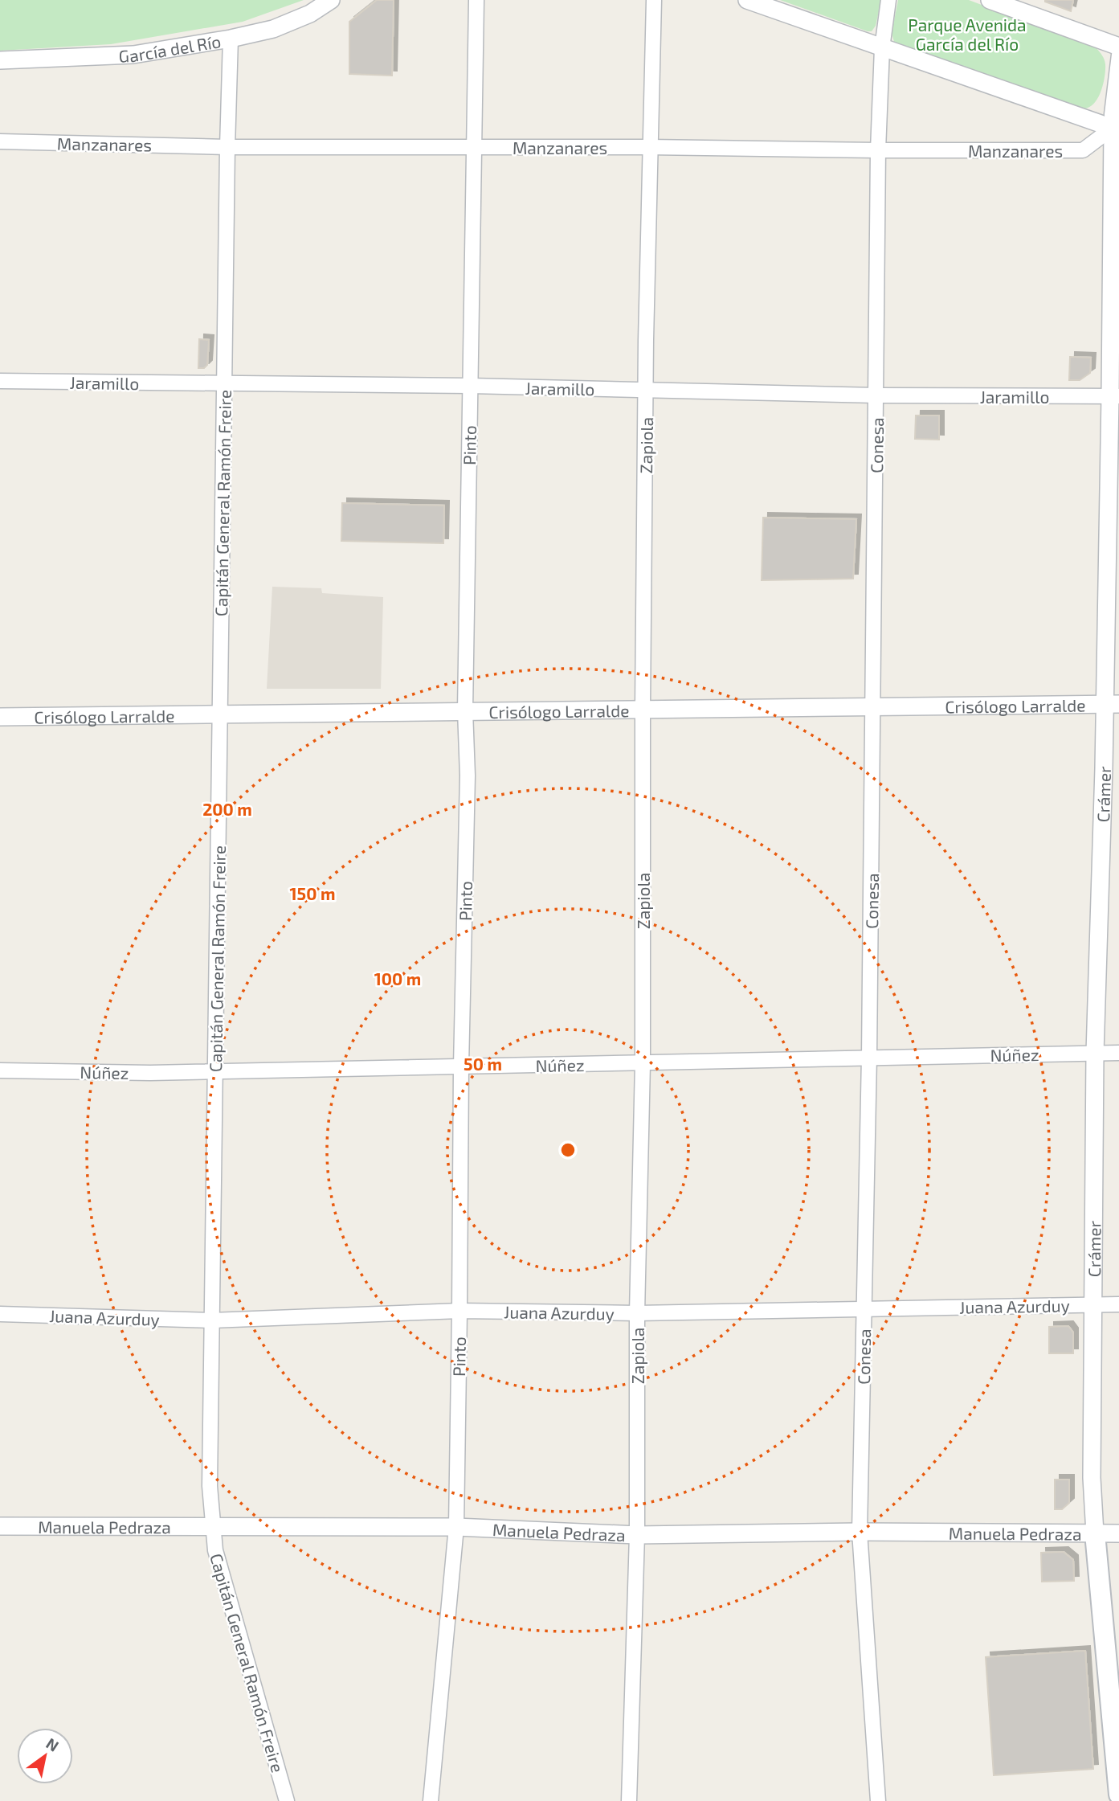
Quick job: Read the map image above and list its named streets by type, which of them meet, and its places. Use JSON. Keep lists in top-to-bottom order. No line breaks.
{"streets":{"street":["García del Río","Manzanares","Jaramillo","Pinto","Zapiola","Conesa","Capitán General Ramón Freire","Crisólogo Larralde","Crámer","Núñez","Juana Azurduy","Manuela Pedraza"]},"crossings":[["García del Río","Capitán General Ramón Freire"],["Manzanares","Pinto"],["Manzanares","Zapiola"],["Manzanares","Conesa"],["Manzanares","Capitán General Ramón Freire"],["Manzanares","Crámer"],["Jaramillo","Pinto"],["Jaramillo","Zapiola"],["Jaramillo","Conesa"],["Jaramillo","Capitán General Ramón Freire"],["Jaramillo","Crámer"],["Pinto","Crisólogo Larralde"],["Pinto","Núñez"],["Pinto","Juana Azurduy"],["Pinto","Manuela Pedraza"],["Zapiola","Crisólogo Larralde"],["Zapiola","Núñez"],["Zapiola","Juana Azurduy"],["Zapiola","Manuela Pedraza"],["Conesa","Crisólogo Larralde"],["Conesa","Núñez"],["Conesa","Juana Azurduy"],["Conesa","Manuela Pedraza"],["Capitán General Ramón Freire","Crisólogo Larralde"],["Capitán General Ramón Freire","Núñez"],["Capitán General Ramón Freire","Juana Azurduy"],["Capitán General Ramón Freire","Manuela Pedraza"],["Crisólogo Larralde","Crámer"],["Crámer","Núñez"],["Crámer","Juana Azurduy"],["Crámer","Manuela Pedraza"]],"parks":["Parque Avenida García del Río"],"north":"top right","rings":["200 m","150 m","100 m","50 m"]}
